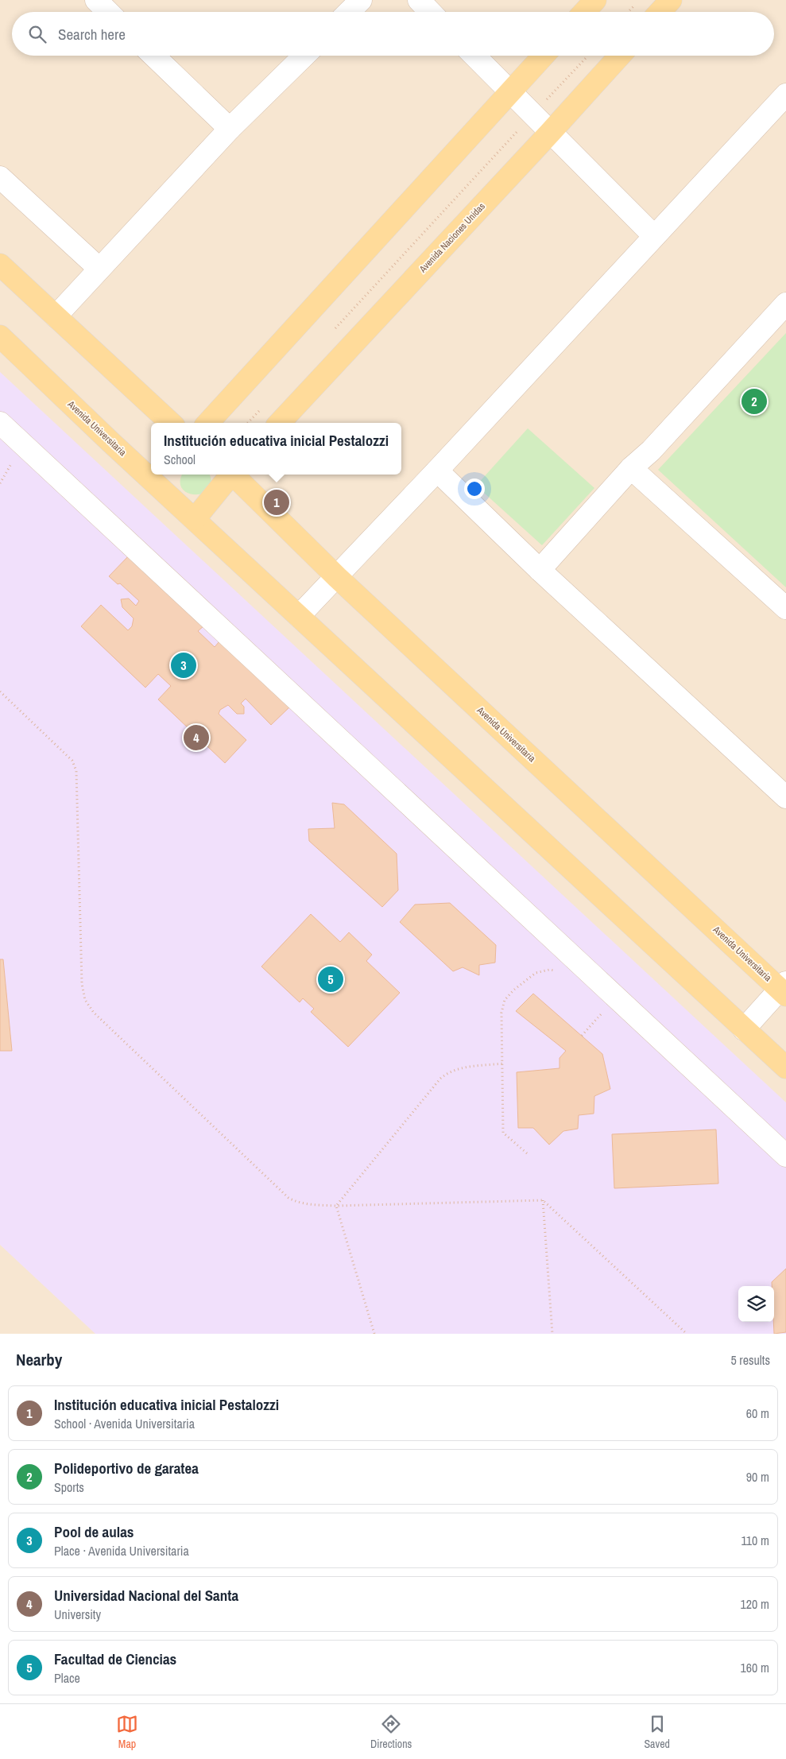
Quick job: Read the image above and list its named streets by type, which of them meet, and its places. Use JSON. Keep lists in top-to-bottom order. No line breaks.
{"streets":{"main road":["Avenida Naciones Unidas","Avenida Universitaria"]},"page":{"search":"Search here","pins":["2","1","3","4","5"],"popup":["Institución educativa inicial Pestalozzi","School"],"heading":["Nearby","5 results"],"list":[{"mark":"1","name":"Institución educativa inicial Pestalozzi","note":"School · Avenida Universitaria","value":"60 m"},{"mark":"2","name":"Polideportivo de garatea","note":"Sports","value":"90 m"},{"mark":"3","name":"Pool de aulas","note":"Place · Avenida Universitaria","value":"110 m"},{"mark":"4","name":"Universidad Nacional del Santa","note":"University","value":"120 m"},{"mark":"5","name":"Facultad de Ciencias","note":"Place","value":"160 m"}],"nav":["Map","Directions","Saved"]}}
